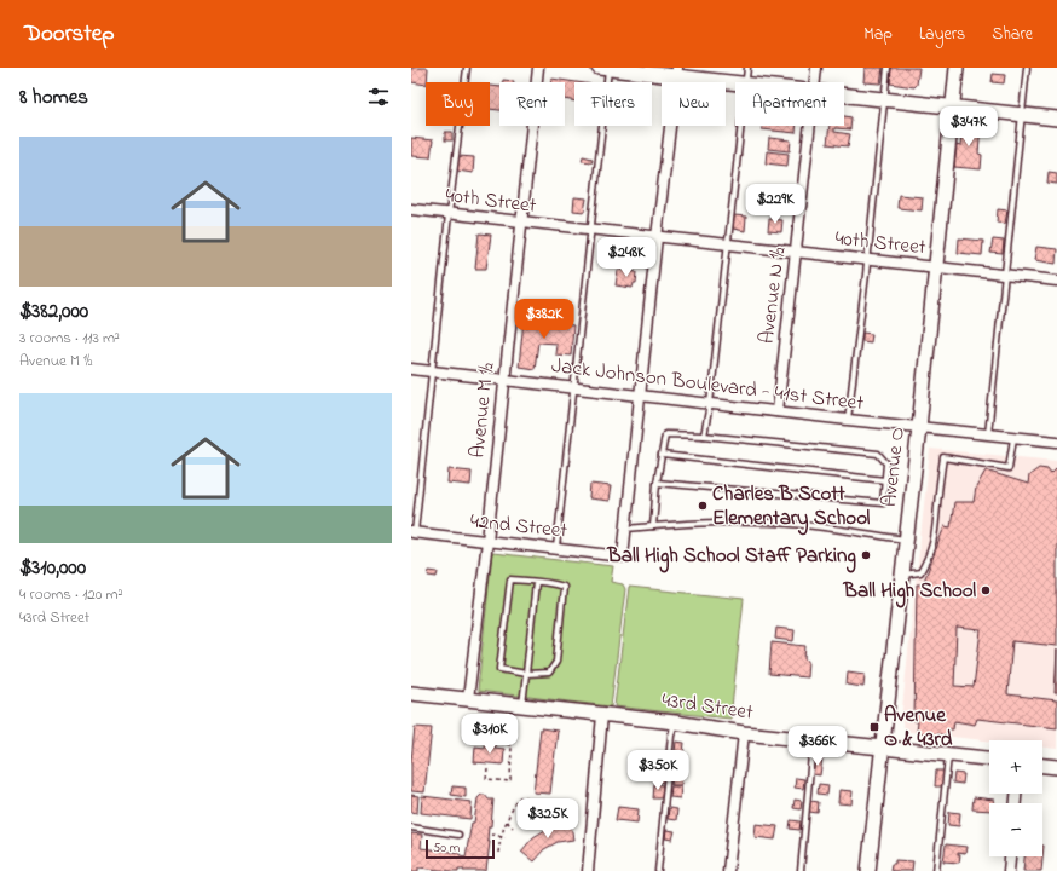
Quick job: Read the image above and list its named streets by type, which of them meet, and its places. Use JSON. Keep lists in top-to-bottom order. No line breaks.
{"streets":{"main road":["Avenue O","43rd Street"],"street":["40th Street","Avenue N ½","Jack Johnson Boulevard - 41st Street","Avenue M ½","42nd Street"]},"crossings":[["40th Street","Avenue N ½"],["40th Street","Avenue M ½"],["40th Street","Avenue O"],["Avenue N ½","Jack Johnson Boulevard - 41st Street"],["Jack Johnson Boulevard - 41st Street","Avenue M ½"],["Jack Johnson Boulevard - 41st Street","Avenue O"],["Avenue M ½","42nd Street"],["Avenue M ½","43rd Street"],["Avenue O","43rd Street"]],"places":{"other":["Charles B Scott Elementary School","Ball High School Staff Parking","Ball High School"],"transit":["Avenue O & 43rd"]},"scale_bar":"50 m","page":{"header":"Doorstep","nav":["Map","Layers","Share"],"heading":"8 homes","chip":["Buy","Rent","Filters","New","Apartment"],"price":["$347K","$229K","$248K","$382K","$310K","$366K","$350K","$325K"],"list":[{"name":"$382,000","note":"3 rooms · 113 m² · Avenue M ½"},{"name":"$310,000","note":"4 rooms · 120 m² · 43rd Street"}],"map_buttons":["+","−"],"scale":"50 m"}}
